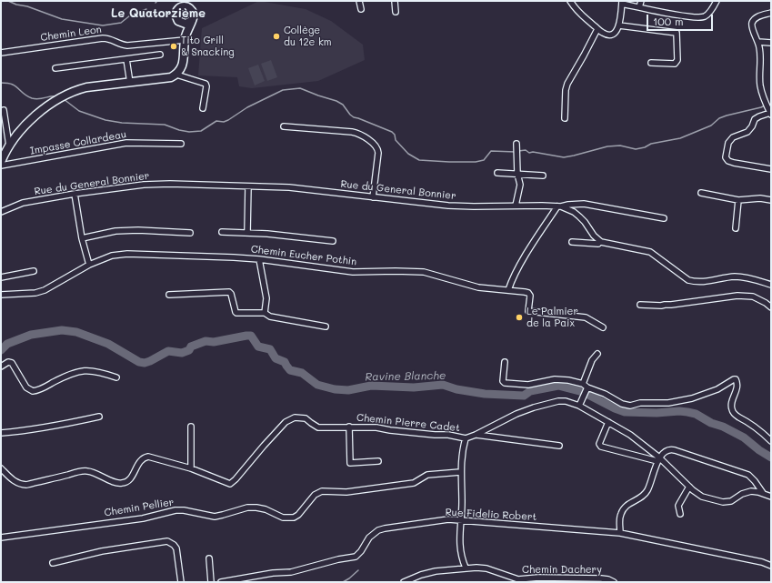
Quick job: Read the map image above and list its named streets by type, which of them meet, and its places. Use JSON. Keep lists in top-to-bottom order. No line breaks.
{"streets":{"street":["Chemin Leon","Impasse Collardeau","Rue du General Bonnier","Chemin Eucher Pothin","Chemin Pierre Cadet","Chemin Pellier","Rue Fidelio Robert","Chemin Dachery"]},"districts":["Le Quatorzième"],"water":["Ravine Blanche"],"places":["Collège du 12e km","Tito Grill & Snacking","Le Palmier de la Paix"],"scale_bar":"100 m"}
